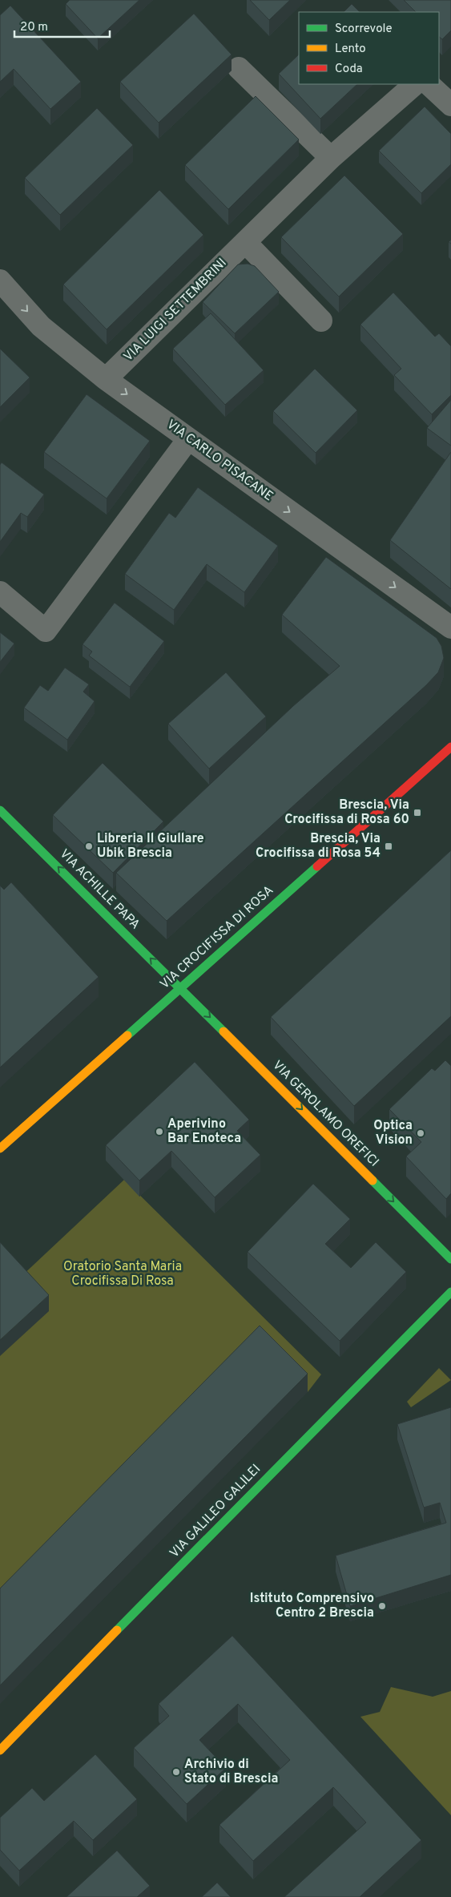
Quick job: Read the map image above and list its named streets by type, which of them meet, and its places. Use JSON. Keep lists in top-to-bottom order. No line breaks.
{"streets":{"street":["VIA LUIGI SETTEMBRINI","VIA CARLO PISACANE","VIA ACHILLE PAPA","VIA CROCIFISSA DI ROSA","VIA GEROLAMO OREFICI","VIA GALILEO GALILEI"]},"crossings":[["VIA LUIGI SETTEMBRINI","VIA CARLO PISACANE"],["VIA ACHILLE PAPA","VIA CROCIFISSA DI ROSA"],["VIA ACHILLE PAPA","VIA GEROLAMO OREFICI"],["VIA CROCIFISSA DI ROSA","VIA GEROLAMO OREFICI"]],"one_way":["VIA CARLO PISACANE","VIA ACHILLE PAPA","VIA GEROLAMO OREFICI"],"parks":["Oratorio Santa Maria Crocifissa Di Rosa"],"places":{"transit":["Brescia, Via Crocifissa di Rosa 60","Brescia, Via Crocifissa di Rosa 54"],"other":["Libreria Il Giullare Ubik Brescia","Aperivino Bar Enoteca","Optica Vision","Istituto Comprensivo Centro 2 Brescia","Archivio di Stato di Brescia"]},"legend":["Scorrevole","Lento","Coda"],"scale_bar":"20 m"}
